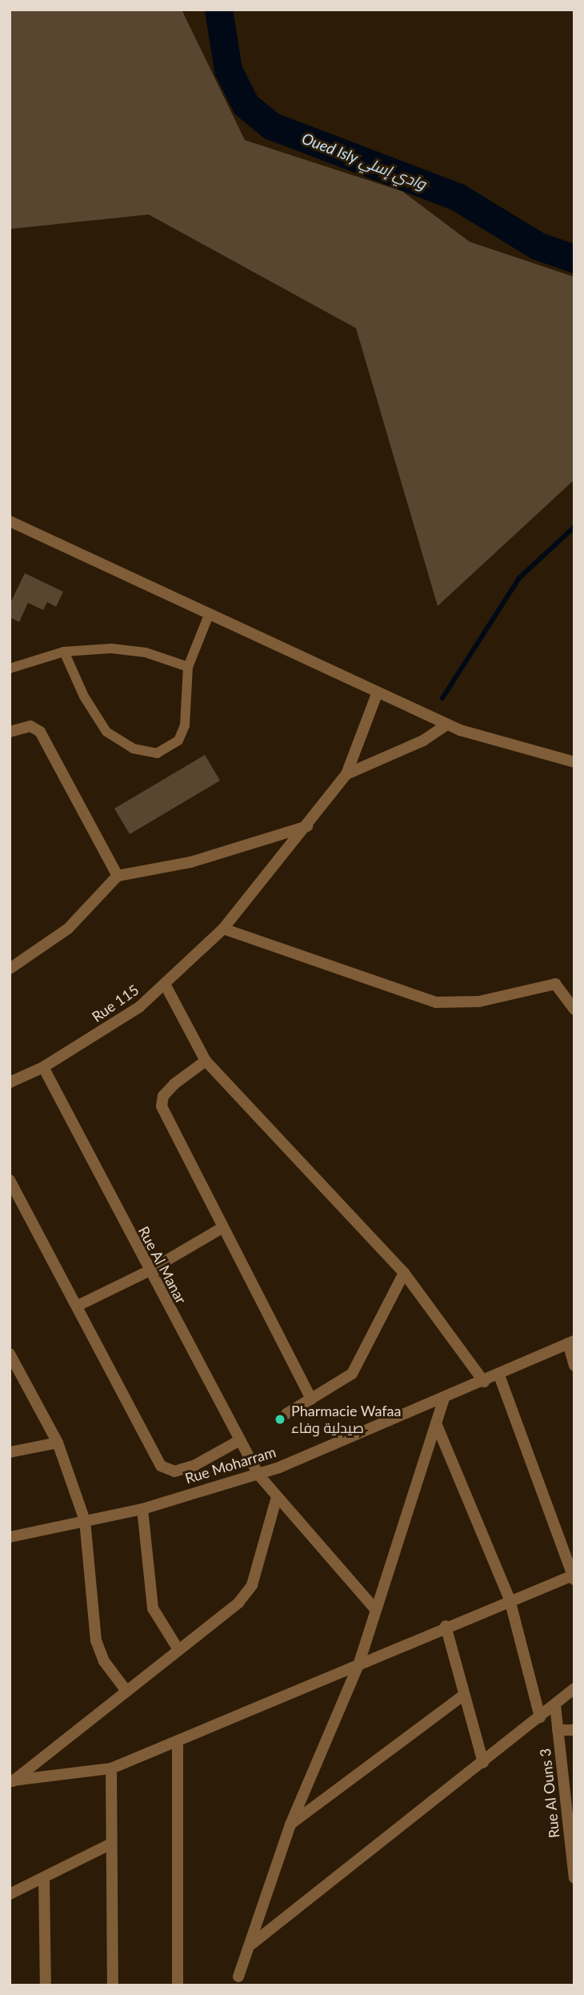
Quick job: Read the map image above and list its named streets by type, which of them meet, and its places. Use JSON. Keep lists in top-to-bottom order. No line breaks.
{"streets":{"street":["Rue 115","Rue Al Manar","Rue Moharram","Rue Al Ouns 3"]},"crossings":[["Rue 115","Rue Al Manar"],["Rue Al Manar","Rue Moharram"]],"water":["Oued Isly وادي إسلي"],"places":["Pharmacie Wafaa صيدلية وفاء"]}
